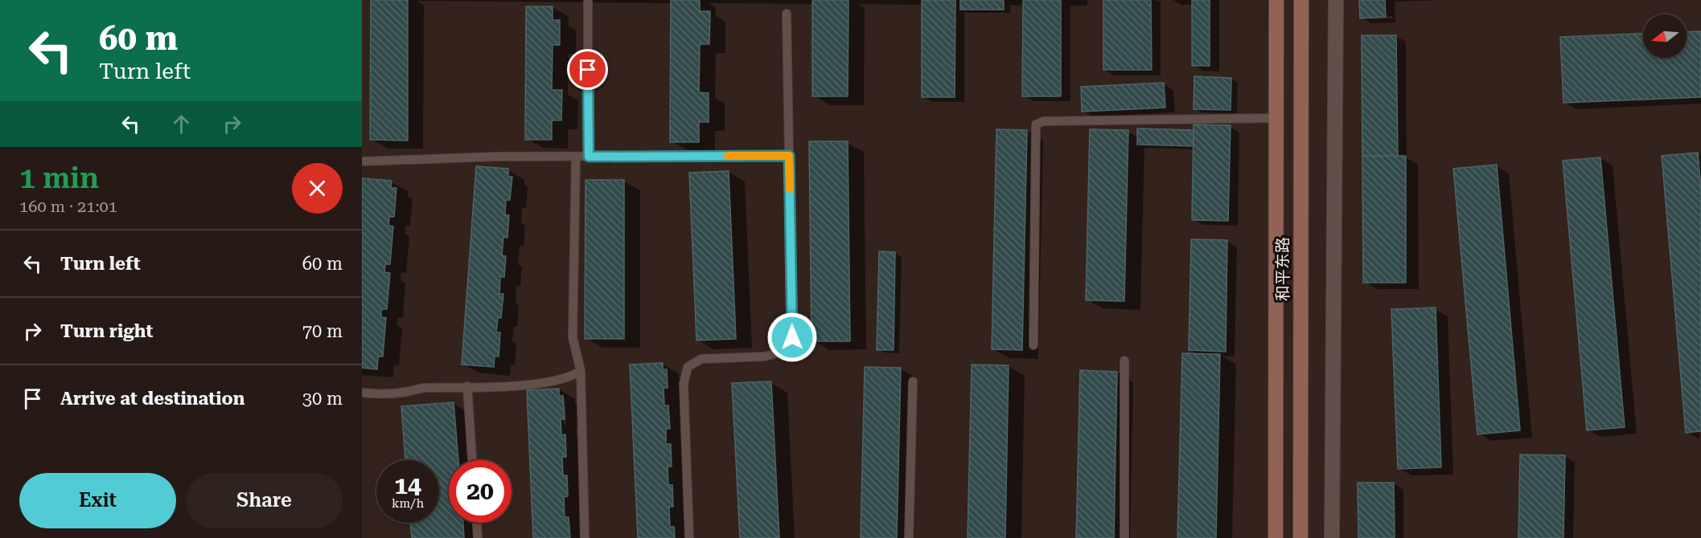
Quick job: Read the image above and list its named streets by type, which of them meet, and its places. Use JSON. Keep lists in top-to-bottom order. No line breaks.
{"streets":{"main road":["和平东路"]},"north":"left","page":{"turn":["60 m","Turn left"],"heading":["1 min","160 m · 21:01"],"list":[{"name":"Turn left","value":"60 m"},{"name":"Turn right","value":"70 m"},{"name":"Arrive at destination","value":"30 m"}],"speed":"14 km/h","limit":"20","buttons":["Exit","Share"]}}
